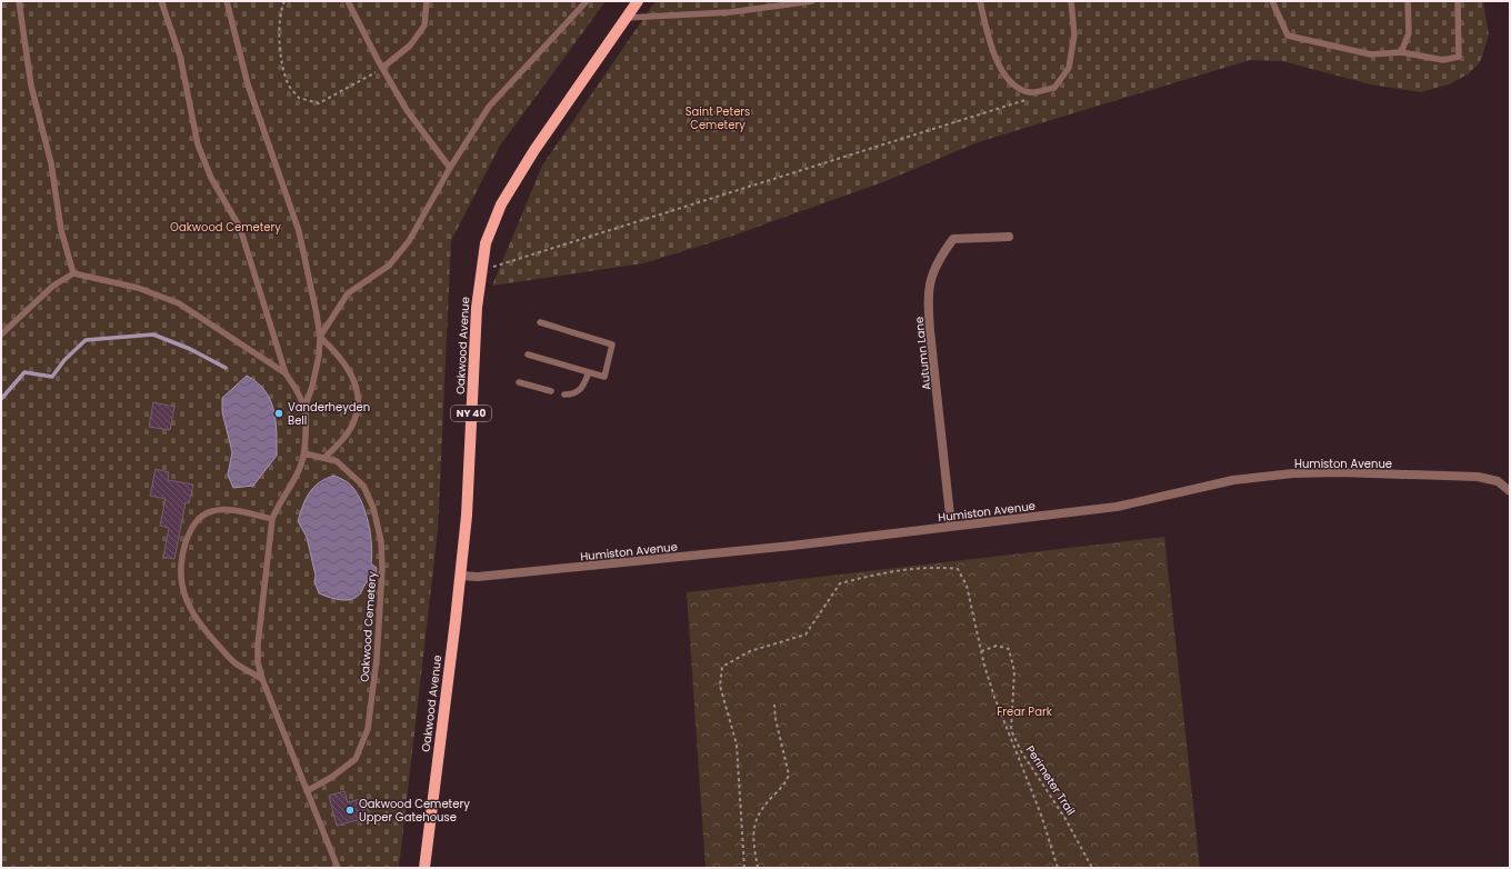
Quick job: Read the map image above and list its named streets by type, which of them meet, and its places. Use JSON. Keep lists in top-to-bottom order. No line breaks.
{"streets":{"main road":["Oakwood Avenue","NY 40"],"street":["Autumn Lane","Humiston Avenue"],"lane":["Oakwood Cemetery"],"path":["Perimeter Trail"]},"crossings":[["Oakwood Avenue","Humiston Avenue"],["Autumn Lane","Humiston Avenue"]],"parks":["Saint Peters Cemetery","Oakwood Cemetery","Frear Park"],"places":["Vanderheyden Bell","Oakwood Cemetery Upper Gatehouse"]}
